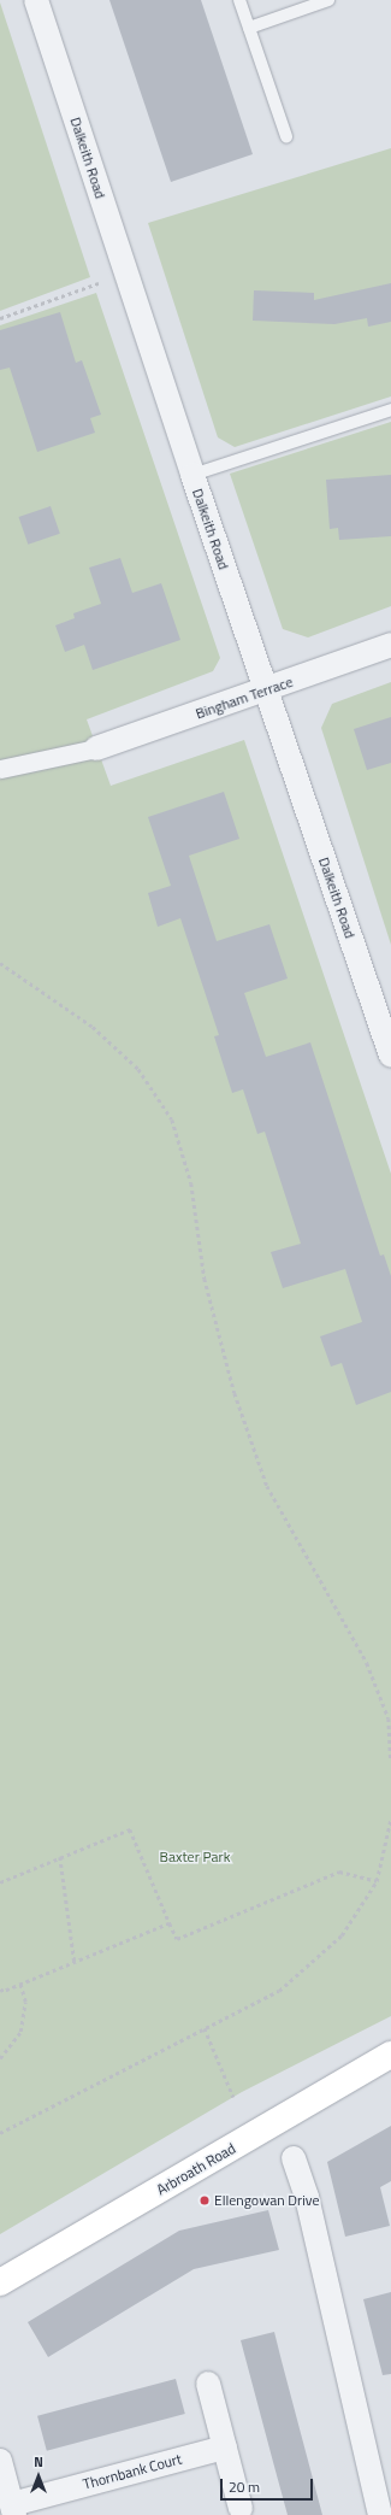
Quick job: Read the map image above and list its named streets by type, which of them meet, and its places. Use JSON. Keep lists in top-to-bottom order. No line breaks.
{"streets":{"main road":["Arbroath Road"],"street":["Dalkeith Road","Bingham Terrace","Thornbank Court"]},"crossings":[["Dalkeith Road","Bingham Terrace"]],"parks":["Baxter Park"],"places":["Ellengowan Drive"],"scale_bar":"20 m","north":"top"}
